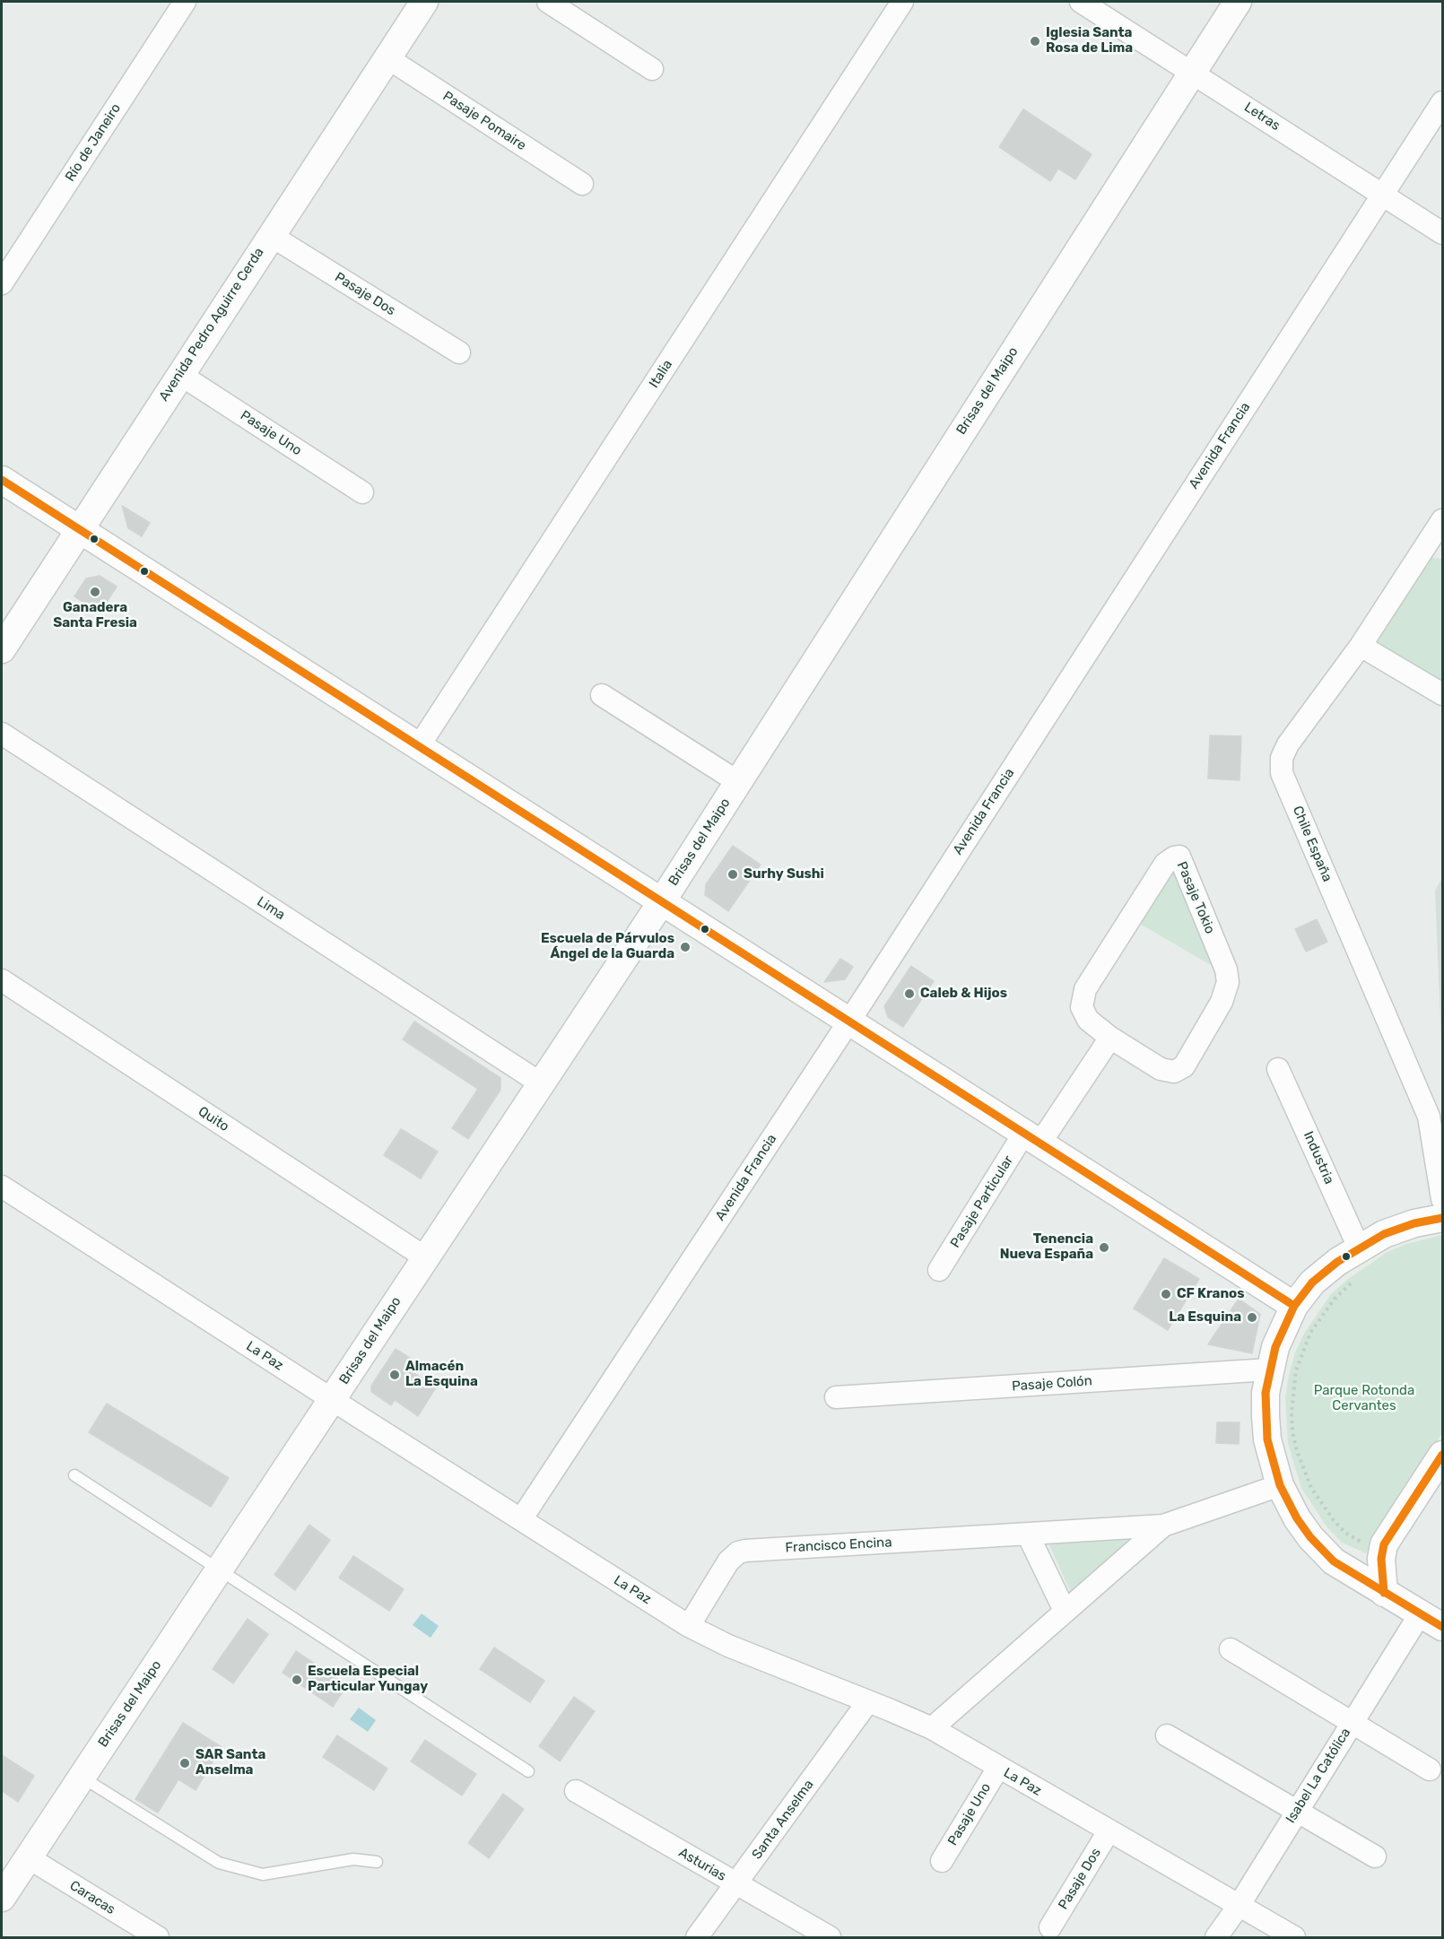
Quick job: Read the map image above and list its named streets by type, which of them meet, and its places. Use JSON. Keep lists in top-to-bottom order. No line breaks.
{"streets":{"street":["Letras","Pasaje Pomaire","Río de Janeiro","Pasaje Dos","Avenida Pedro Aguirre Cerda","Italia","Brisas del Maipo","Pasaje Uno","Avenida Francia","Chile España","Pasaje Tokio","Lima","Quito","Industria","Pasaje Particular","La Paz","Pasaje Colón","Francisco Encina","Isabel La Católica","Santa Anselma","Asturias","Caracas"]},"crossings":[["Letras","Brisas del Maipo"],["Letras","Avenida Francia"],["Pasaje Pomaire","Avenida Pedro Aguirre Cerda"],["Pasaje Dos","Avenida Pedro Aguirre Cerda"],["Pasaje Dos","La Paz"],["Avenida Pedro Aguirre Cerda","Pasaje Uno"],["Brisas del Maipo","Lima"],["Brisas del Maipo","Quito"],["Brisas del Maipo","La Paz"],["Brisas del Maipo","Caracas"],["Pasaje Uno","La Paz"],["Avenida Francia","La Paz"],["La Paz","Francisco Encina"],["La Paz","Isabel La Católica"],["La Paz","Santa Anselma"],["Santa Anselma","Asturias"]],"parks":["Parque Rotonda Cervantes"],"places":["Iglesia Santa Rosa de Lima","Ganadera Santa Fresia","Surhy Sushi","Escuela de Párvulos Ángel de la Guarda","Caleb & Hijos","Tenencia Nueva España","CF Kranos","La Esquina","Almacén La Esquina","Escuela Especial Particular Yungay","SAR Santa Anselma"]}
